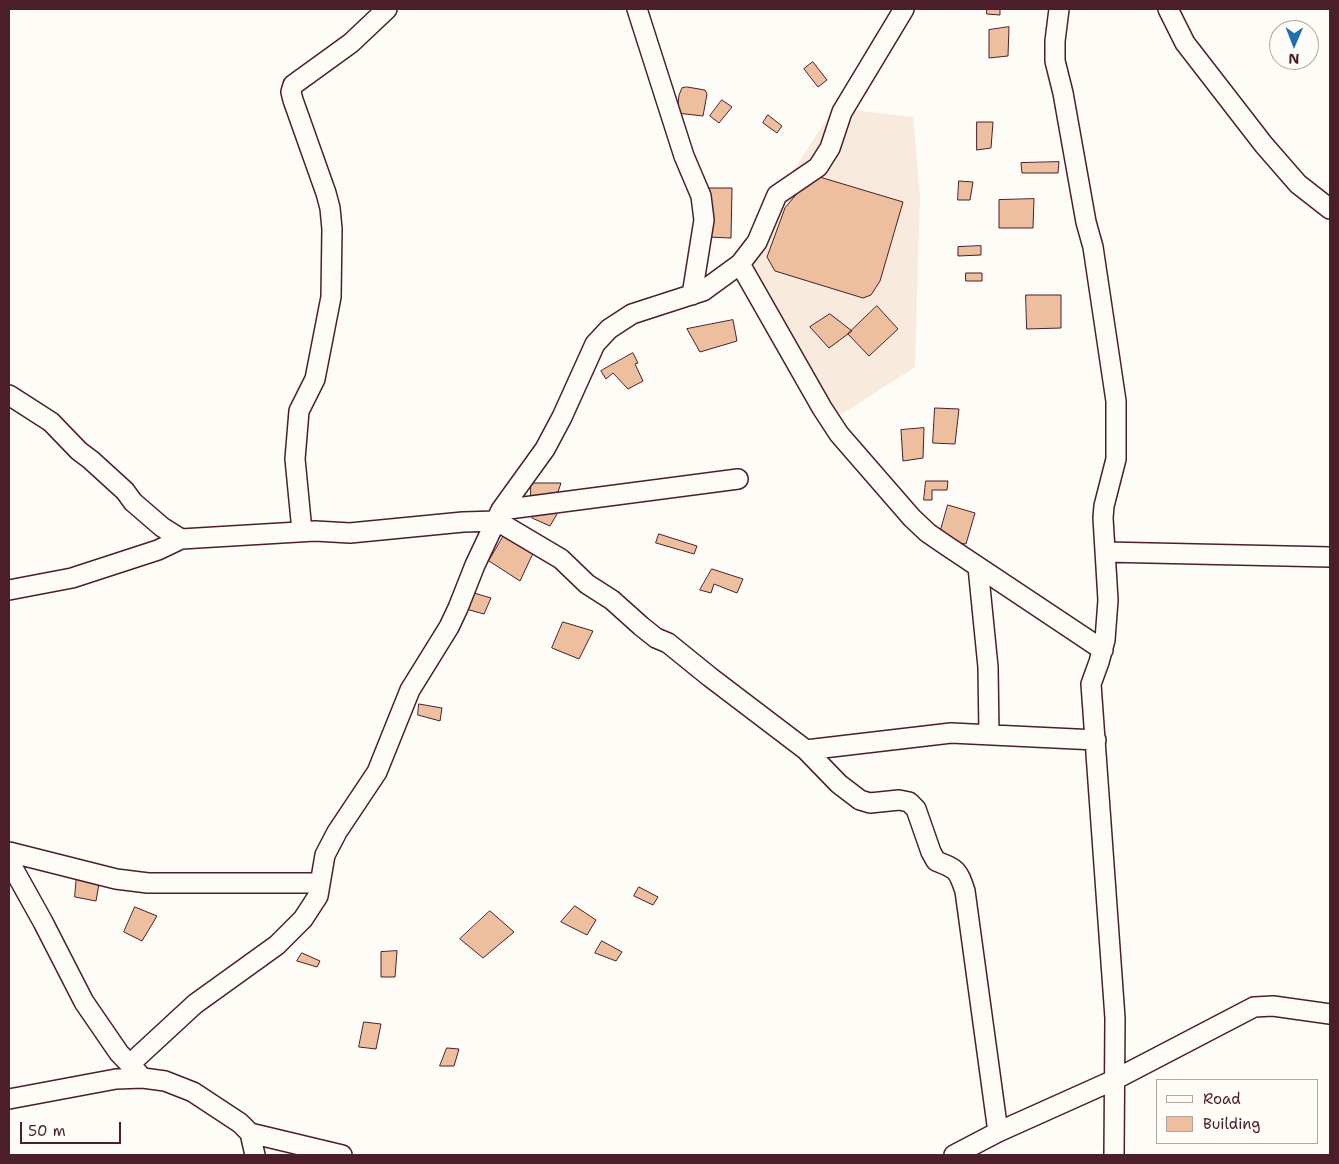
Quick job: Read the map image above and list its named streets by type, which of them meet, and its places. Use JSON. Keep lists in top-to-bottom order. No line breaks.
{"legend":["Road","Building"],"scale_bar":"50 m","north":"bottom"}
